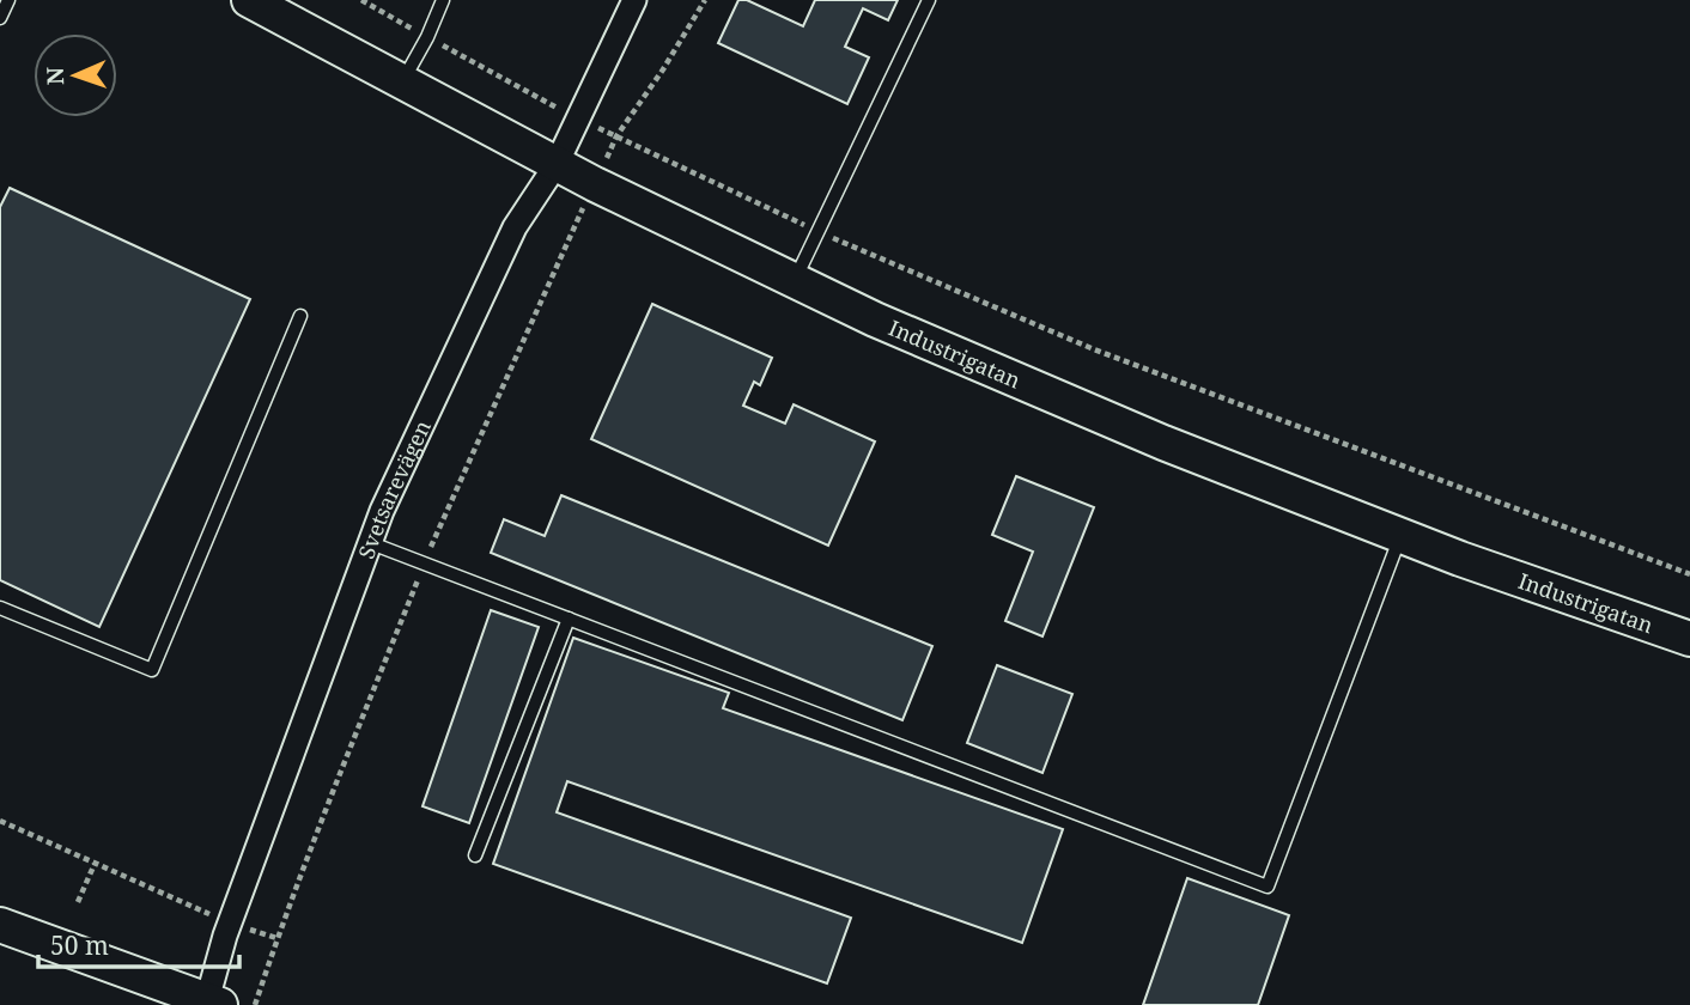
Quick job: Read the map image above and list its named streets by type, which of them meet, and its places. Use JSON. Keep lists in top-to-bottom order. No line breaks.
{"streets":{"street":["Industrigatan","Svetsarevägen"]},"crossings":[["Industrigatan","Svetsarevägen"]],"scale_bar":"50 m","north":"left"}
